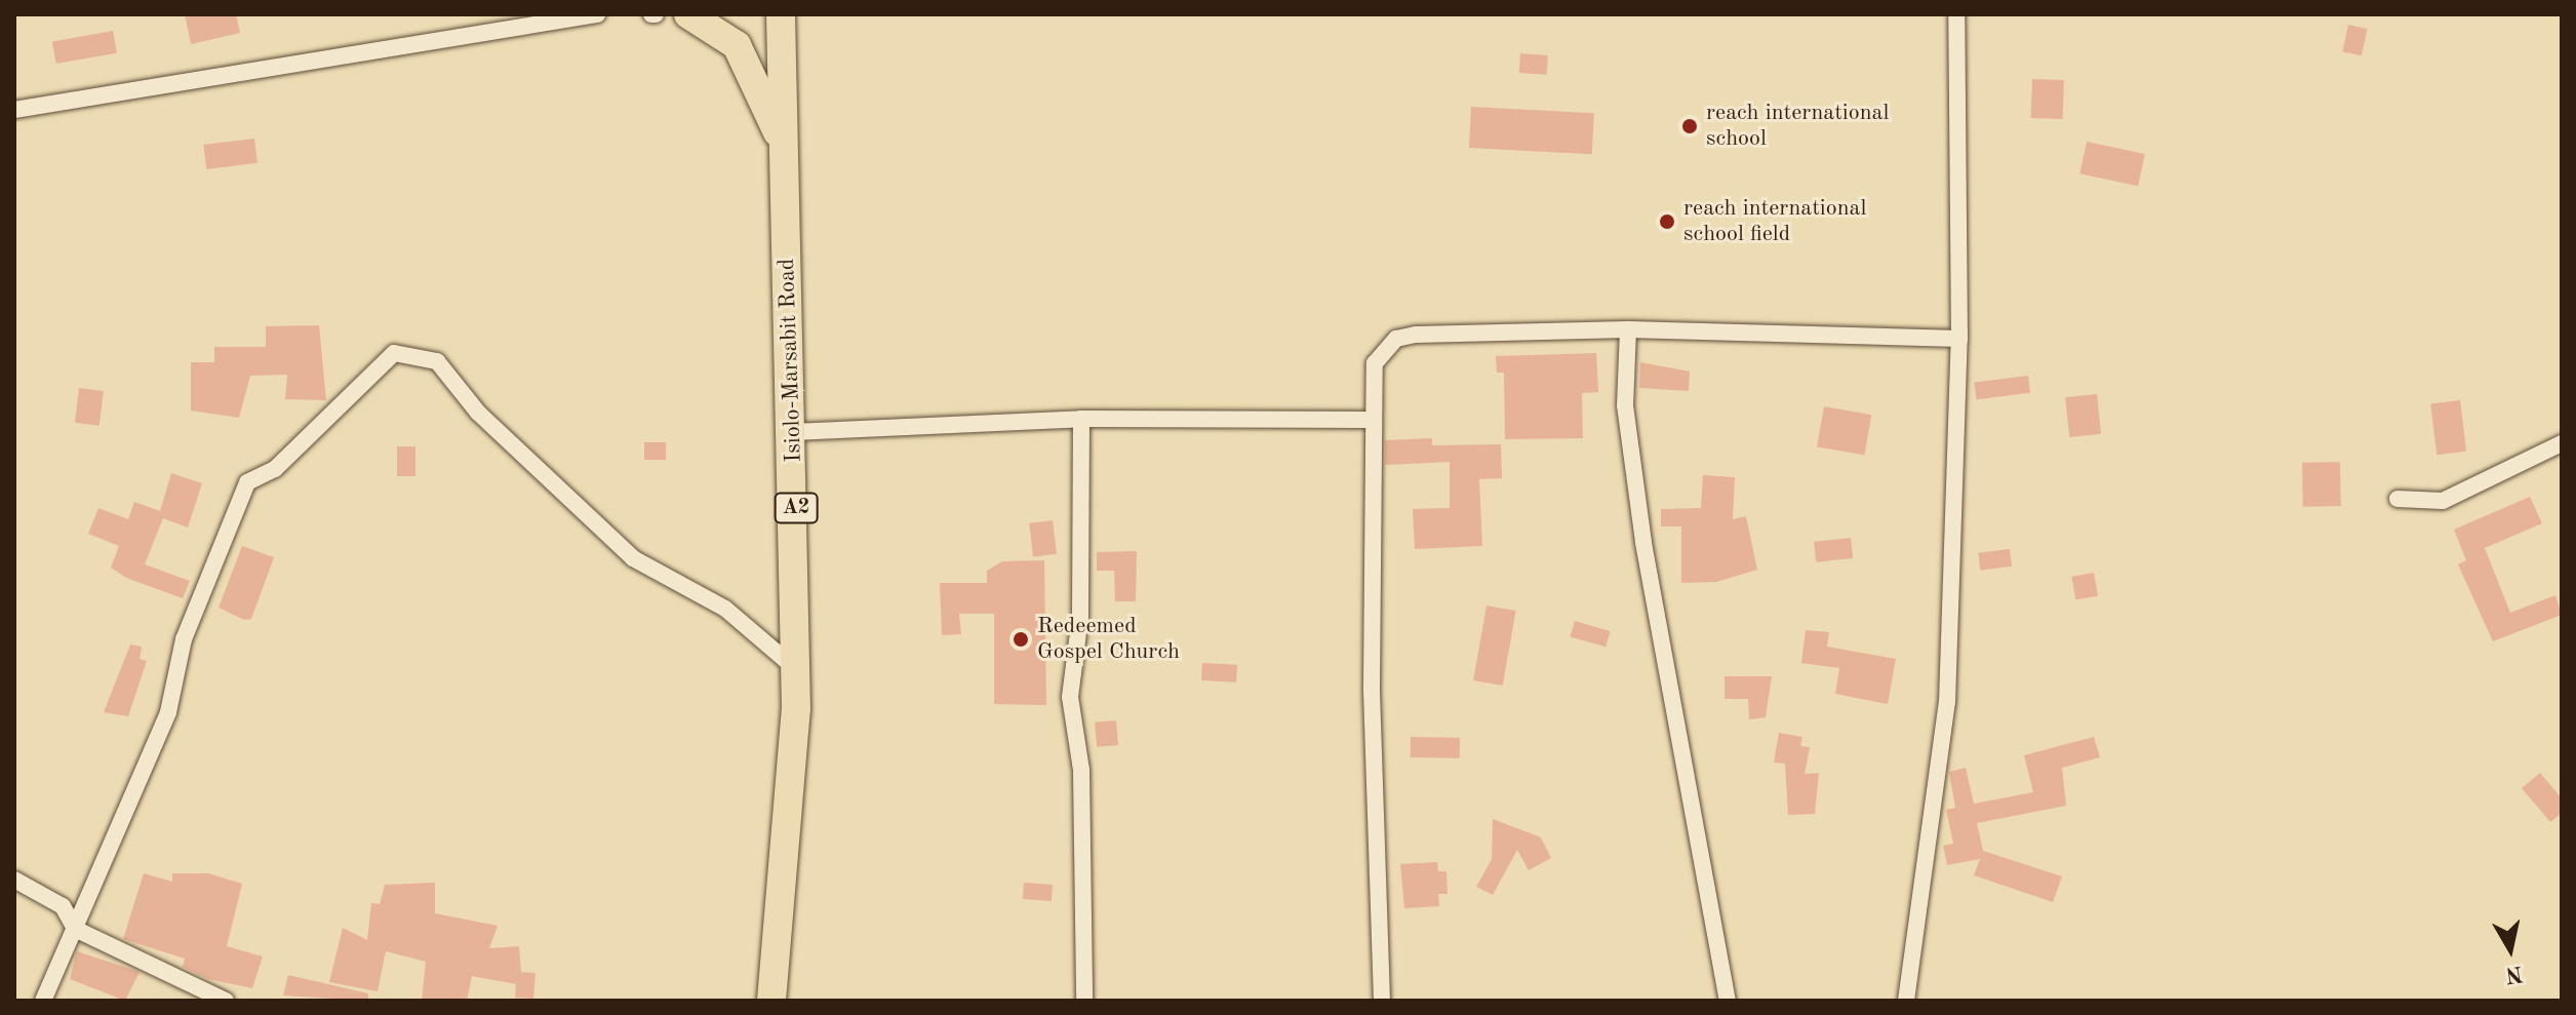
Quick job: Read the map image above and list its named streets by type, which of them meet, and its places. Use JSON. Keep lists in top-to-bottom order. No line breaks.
{"streets":{"highway":["Isiolo-Marsabit Road","A2"]},"places":["reach international school","reach international school field","Redeemed Gospel Church"],"north":"bottom"}
